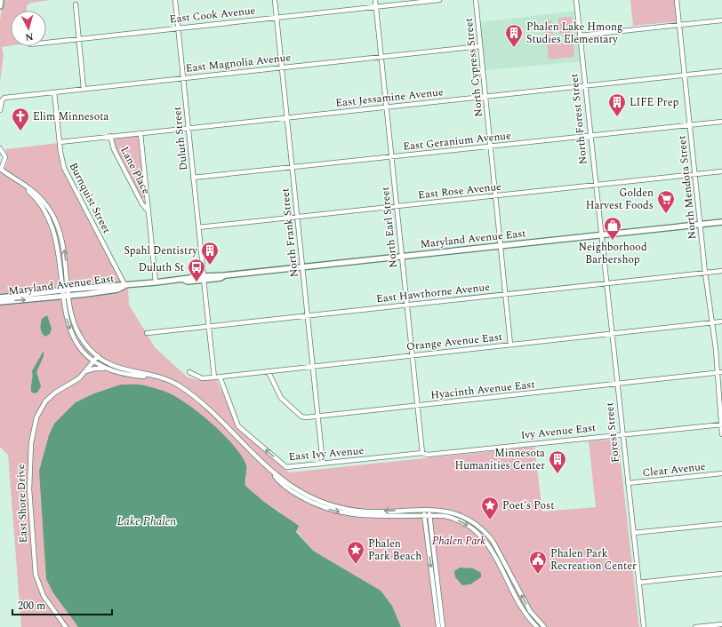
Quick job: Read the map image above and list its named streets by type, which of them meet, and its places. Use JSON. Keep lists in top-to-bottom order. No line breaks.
{"streets":{"main road":["Maryland Avenue East"],"street":["East Cook Avenue","East Magnolia Avenue","North Cypress Street","East Jessamine Avenue","North Forest Street","Duluth Street","East Geranium Avenue","Lane Place","North Mendota Street","East Rose Avenue","Burnquist Street","North Earl Street","North Frank Street","East Hawthorne Avenue","Orange Avenue East","Hyacinth Avenue East","Ivy Avenue East","Forest Street","East Ivy Avenue","Clear Avenue","East Shore Drive"]},"crossings":[["East Cook Avenue","Duluth Street"],["East Cook Avenue","North Earl Street"],["East Cook Avenue","North Frank Street"],["East Magnolia Avenue","North Cypress Street"],["East Magnolia Avenue","Duluth Street"],["East Magnolia Avenue","Burnquist Street"],["East Magnolia Avenue","North Earl Street"],["East Magnolia Avenue","North Frank Street"],["North Cypress Street","East Jessamine Avenue"],["North Cypress Street","East Geranium Avenue"],["North Cypress Street","East Rose Avenue"],["North Cypress Street","Maryland Avenue East"],["North Cypress Street","East Hawthorne Avenue"],["North Cypress Street","Orange Avenue East"],["East Jessamine Avenue","North Forest Street"],["East Jessamine Avenue","Duluth Street"],["East Jessamine Avenue","Lane Place"],["East Jessamine Avenue","North Mendota Street"],["East Jessamine Avenue","Burnquist Street"],["East Jessamine Avenue","North Earl Street"],["East Jessamine Avenue","North Frank Street"],["North Forest Street","East Geranium Avenue"],["North Forest Street","East Rose Avenue"],["North Forest Street","Maryland Avenue East"],["North Forest Street","Forest Street"],["Duluth Street","East Geranium Avenue"],["Duluth Street","East Rose Avenue"],["Duluth Street","Maryland Avenue East"],["Duluth Street","East Hawthorne Avenue"],["Duluth Street","Orange Avenue East"],["East Geranium Avenue","North Mendota Street"],["East Geranium Avenue","North Earl Street"],["East Geranium Avenue","North Frank Street"],["Lane Place","Maryland Avenue East"],["North Mendota Street","East Rose Avenue"],["North Mendota Street","Maryland Avenue East"],["North Mendota Street","East Hawthorne Avenue"],["North Mendota Street","Orange Avenue East"],["North Mendota Street","Hyacinth Avenue East"],["North Mendota Street","Ivy Avenue East"],["East Rose Avenue","North Earl Street"],["East Rose Avenue","North Frank Street"],["Burnquist Street","Maryland Avenue East"],["North Earl Street","Maryland Avenue East"],["North Earl Street","East Hawthorne Avenue"],["North Earl Street","Orange Avenue East"],["North Earl Street","Hyacinth Avenue East"],["North Earl Street","Ivy Avenue East"],["North Earl Street","East Ivy Avenue"],["North Frank Street","Maryland Avenue East"],["North Frank Street","East Hawthorne Avenue"],["North Frank Street","Orange Avenue East"],["North Frank Street","Hyacinth Avenue East"],["North Frank Street","East Ivy Avenue"],["Maryland Avenue East","Forest Street"],["East Hawthorne Avenue","Forest Street"],["Orange Avenue East","Hyacinth Avenue East"],["Orange Avenue East","Forest Street"],["Orange Avenue East","East Ivy Avenue"],["Hyacinth Avenue East","Forest Street"],["Ivy Avenue East","Forest Street"],["Ivy Avenue East","East Ivy Avenue"],["Forest Street","Clear Avenue"]],"water":["Lake Phalen"],"parks":["Phalen Park"],"places":{"building":["Phalen Lake Hmong Studies Elementary","LIFE Prep","Spahl Dentistry","Minnesota Humanities Center"],"church":["Elim Minnesota"],"supermarket":["Golden Harvest Foods"],"shop":["Neighborhood Barbershop"],"bus stop":["Duluth St"],"place":["Poet's Post","Phalen Park Beach"],"public building":["Phalen Park Recreation Center"]},"scale_bar":"200 m","north":"bottom"}
